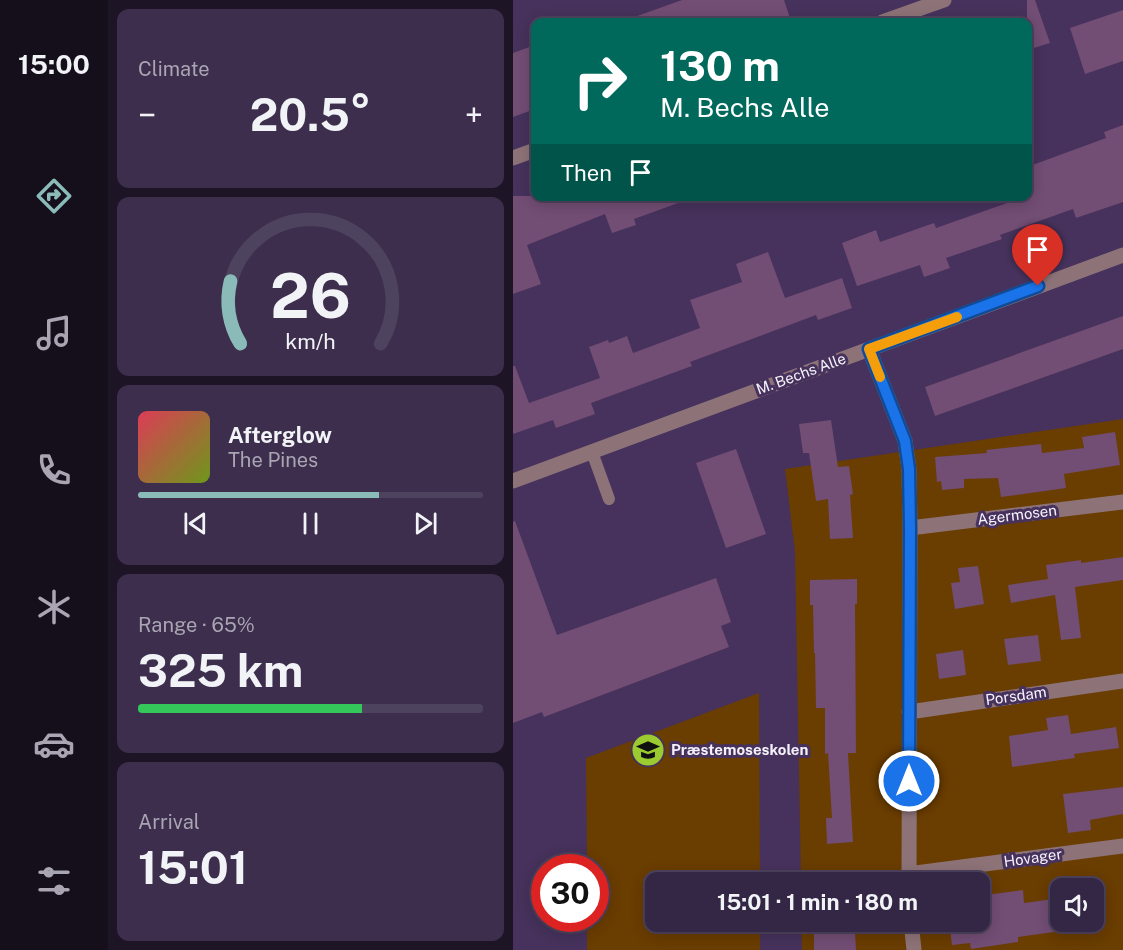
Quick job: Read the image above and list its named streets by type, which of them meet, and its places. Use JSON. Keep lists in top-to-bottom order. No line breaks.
{"streets":{"street":["M. Bechs Alle","Agermosen","Porsdam","Hovager"]},"places":{"school or university":["Præstemoseskolen"]},"page":{"tabs":"15:00","tile":["Climate",["Range · 65%","325 km"],["Arrival","15:01"]],"turn":["130 m","M. Bechs Alle"],"heat":["−","20.5°","+"],"then":"Then","song":["Afterglow","The Pines"],"limit":"30","trip":"15:01 · 1 min · 180 m","gauge":["26","km/h"]}}
